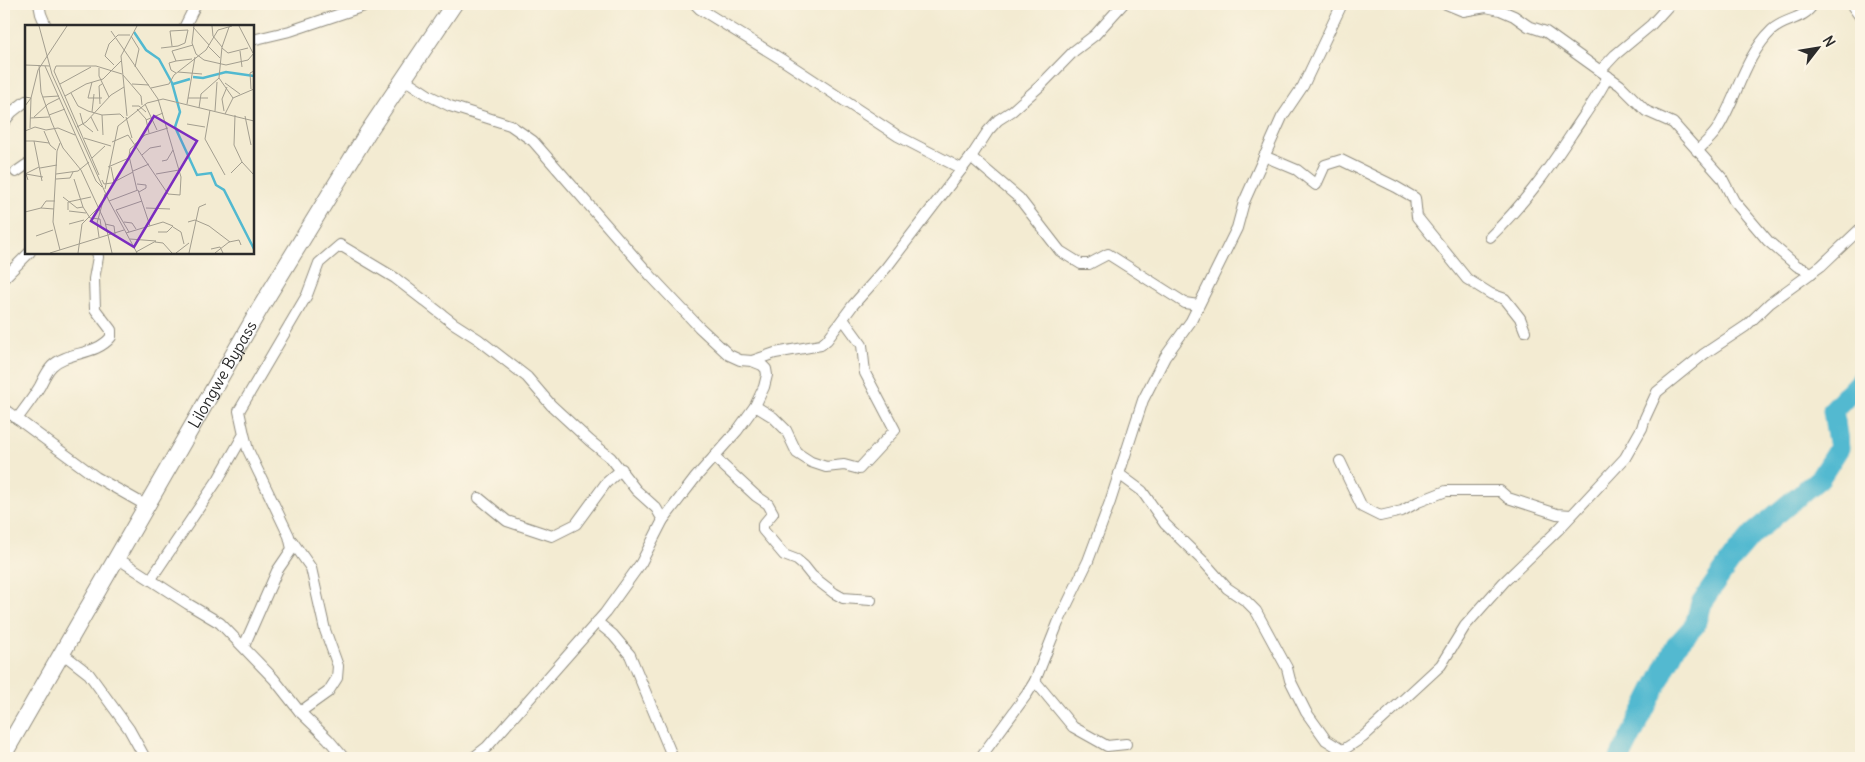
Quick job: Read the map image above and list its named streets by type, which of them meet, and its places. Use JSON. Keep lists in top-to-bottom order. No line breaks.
{"streets":{"main road":["Lilongwe Bypass"]},"north":"top right"}
